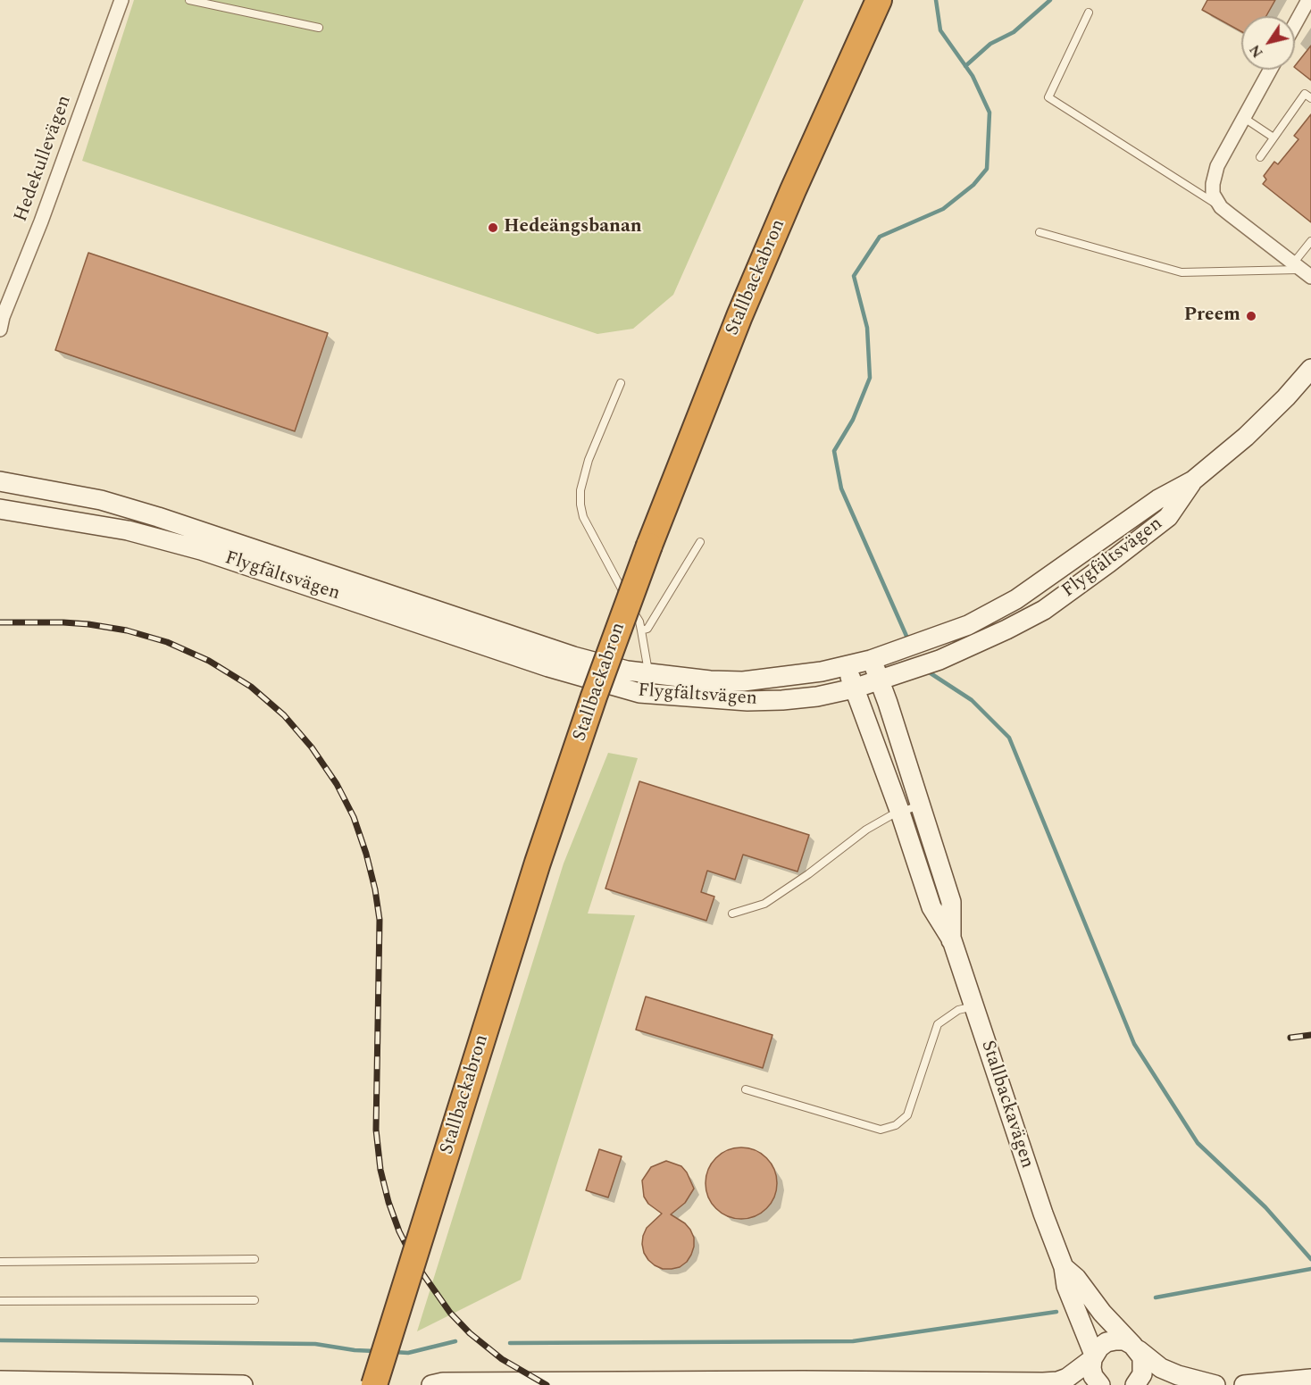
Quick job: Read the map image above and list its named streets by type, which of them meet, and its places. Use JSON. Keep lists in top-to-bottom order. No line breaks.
{"streets":{"highway":["Stallbackabron"],"street":["Hedekullevägen","Flygfältsvägen","Stallbackavägen"]},"crossings":[["Flygfältsvägen","Stallbackavägen"]],"places":["Hedeängsbanan","Preem"],"north":"bottom left"}
